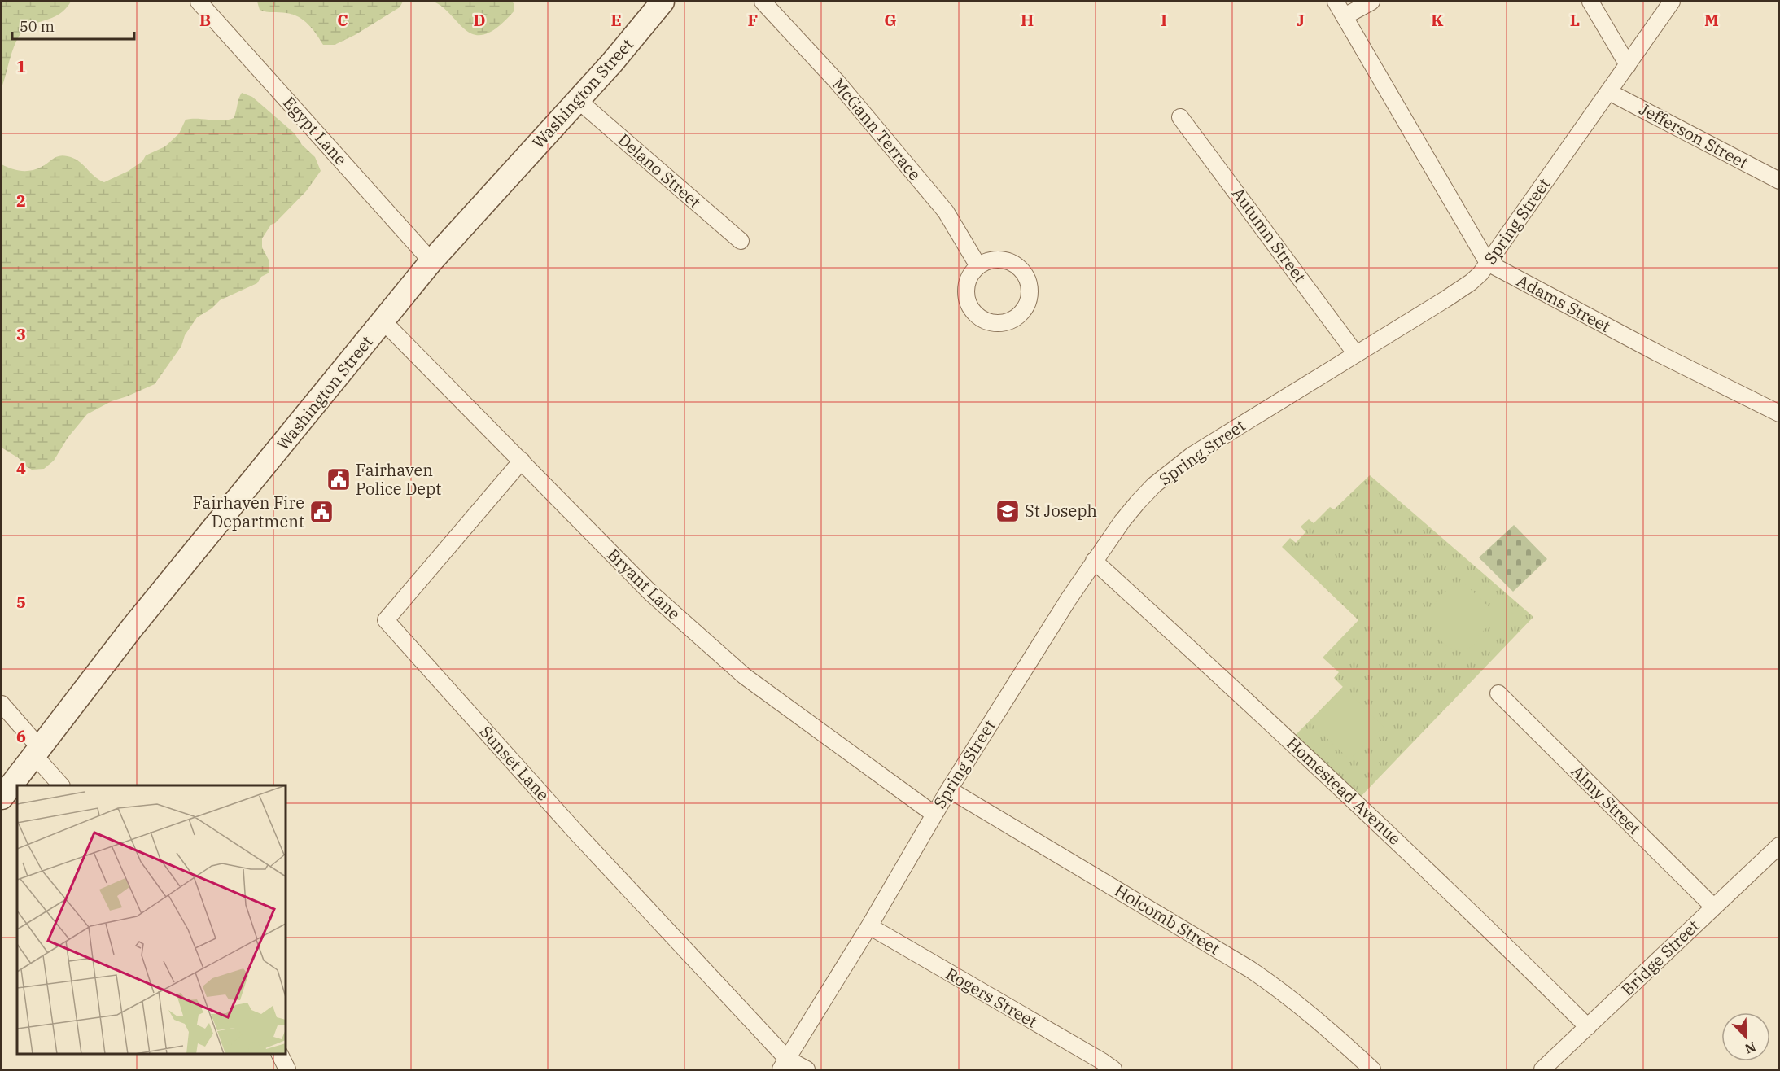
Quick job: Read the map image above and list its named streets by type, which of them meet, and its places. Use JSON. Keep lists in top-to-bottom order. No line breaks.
{"streets":{"main road":["Washington Street"],"street":["McGann Terrace","Egypt Lane","Jefferson Street","Delano Street","Spring Street","Autumn Street","Adams Street","Bryant Lane","Sunset Lane","Homestead Avenue","Almy Street","Holcomb Street","Bridge Street","Rogers Street"]},"crossings":[["Washington Street","Egypt Lane"],["Washington Street","Delano Street"],["Washington Street","Bryant Lane"],["Jefferson Street","Spring Street"],["Spring Street","Autumn Street"],["Spring Street","Adams Street"],["Spring Street","Bryant Lane"],["Spring Street","Sunset Lane"],["Spring Street","Homestead Avenue"],["Spring Street","Holcomb Street"],["Spring Street","Rogers Street"],["Bryant Lane","Sunset Lane"],["Homestead Avenue","Bridge Street"],["Almy Street","Bridge Street"]],"places":{"public building":["Fairhaven Police Dept","Fairhaven Fire Department"],"school or university":["St Joseph"]},"scale_bar":"50 m","north":"bottom right","grid":{"columns":["B","C","D","E","F","G","H","I","J","K","L","M"],"rows":["1","2","3","4","5","6"]}}
